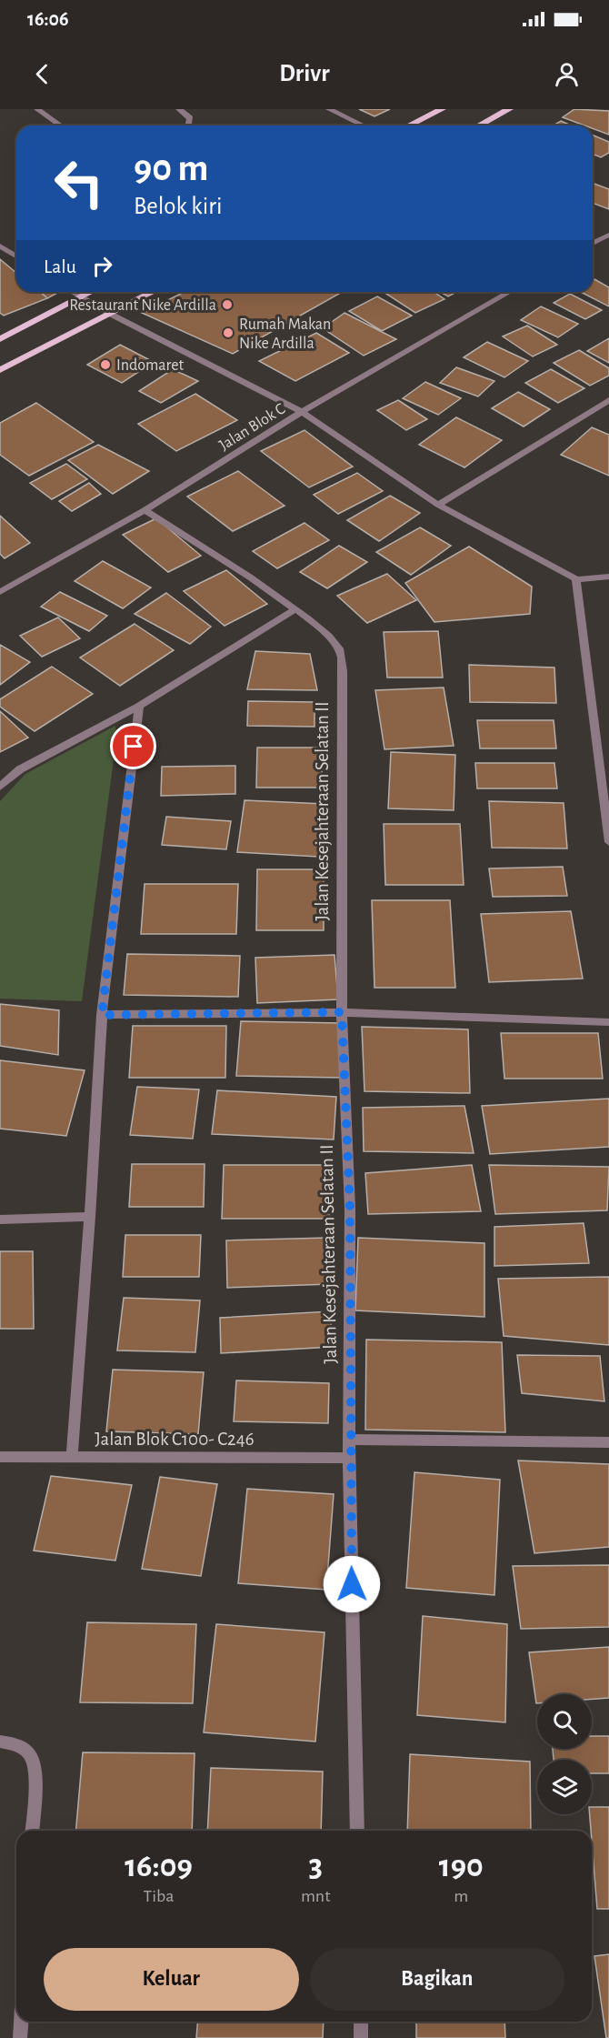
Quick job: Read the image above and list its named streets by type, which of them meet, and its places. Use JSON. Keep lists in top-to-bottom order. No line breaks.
{"streets":{"street":["Jalan Blok C","Jalan Kesejahteraan Selatan II","Jalan Blok C100- C246"]},"crossings":[["Jalan Blok C","Jalan Kesejahteraan Selatan II"],["Jalan Kesejahteraan Selatan II","Jalan Blok C100- C246"]],"places":["Restaurant Nike Ardilla","Rumah Makan Nike Ardilla","Indomaret"],"page":{"status":"16:06","header":"Drivr","turn":["90 m","Belok kiri"],"then":"Lalu","eta":["16:09","Tiba","3","mnt","190","m"],"buttons":["Keluar","Bagikan"]}}
